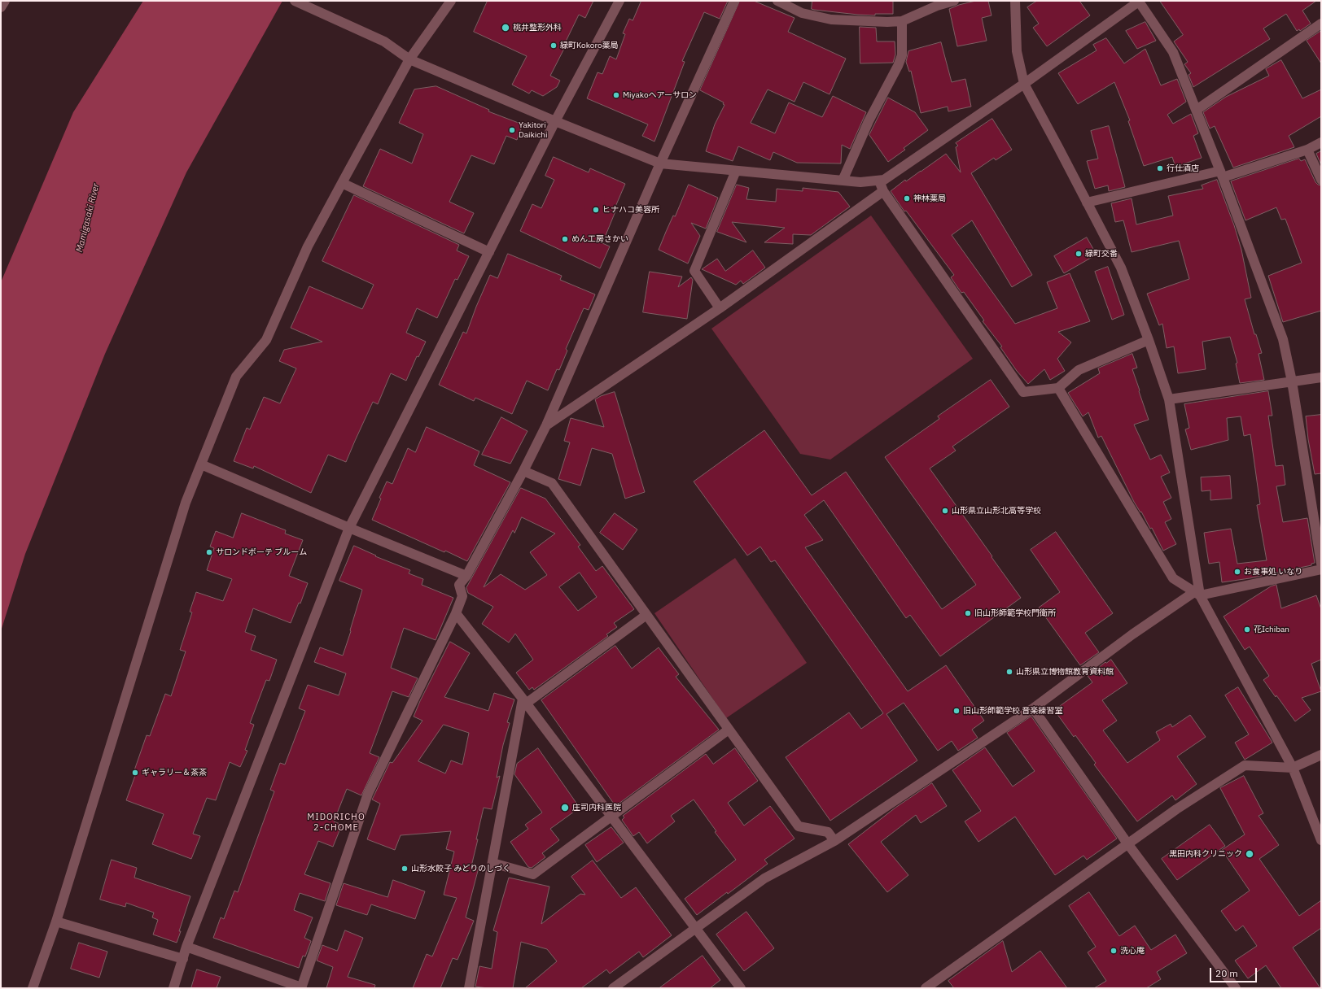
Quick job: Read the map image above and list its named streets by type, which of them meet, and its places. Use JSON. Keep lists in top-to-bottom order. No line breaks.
{"districts":["MIDORICHO 2-CHOME"],"water":["Mamigasaki River"],"places":["桃井整形外科","緑町Kokoro薬局","Miyakoヘアーサロン","Yakitori Daikichi","行仕酒店","神林薬局","ヒナハコ美容所","めん工房さかい","緑町交番","山形県立山形北高等学校","サロンドボーテ ブルーム","お食事処 いなり","旧山形師範学校門衛所","花Ichiban","山形県立博物館教育資料館","旧山形師範学校 音楽練習室","ギャラリー＆茶茶","庄司内科医院","黒田内科クリニック","山形水餃子 みどりのしづく","洗心庵"],"scale_bar":"20 m"}
